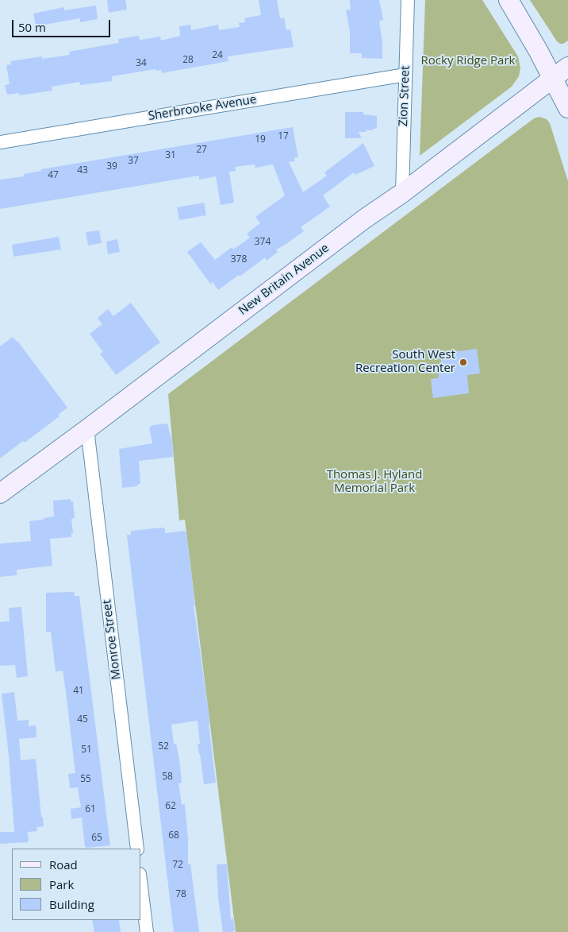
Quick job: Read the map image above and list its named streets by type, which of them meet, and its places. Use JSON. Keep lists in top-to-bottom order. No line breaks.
{"streets":{"main road":["New Britain Avenue"],"street":["Zion Street","Sherbrooke Avenue","Monroe Street"]},"crossings":[["Zion Street","Sherbrooke Avenue"],["Zion Street","New Britain Avenue"],["New Britain Avenue","Monroe Street"]],"parks":["Rocky Ridge Park","Thomas J. Hyland Memorial Park"],"places":["South West Recreation Center"],"house_numbers":["24","28","34","17","19","27","31","37","39","43","47","374","378","41","45","52","51","58","55","62","61","68","65","72","78"],"legend":["Road","Park","Building"],"scale_bar":"50 m"}
